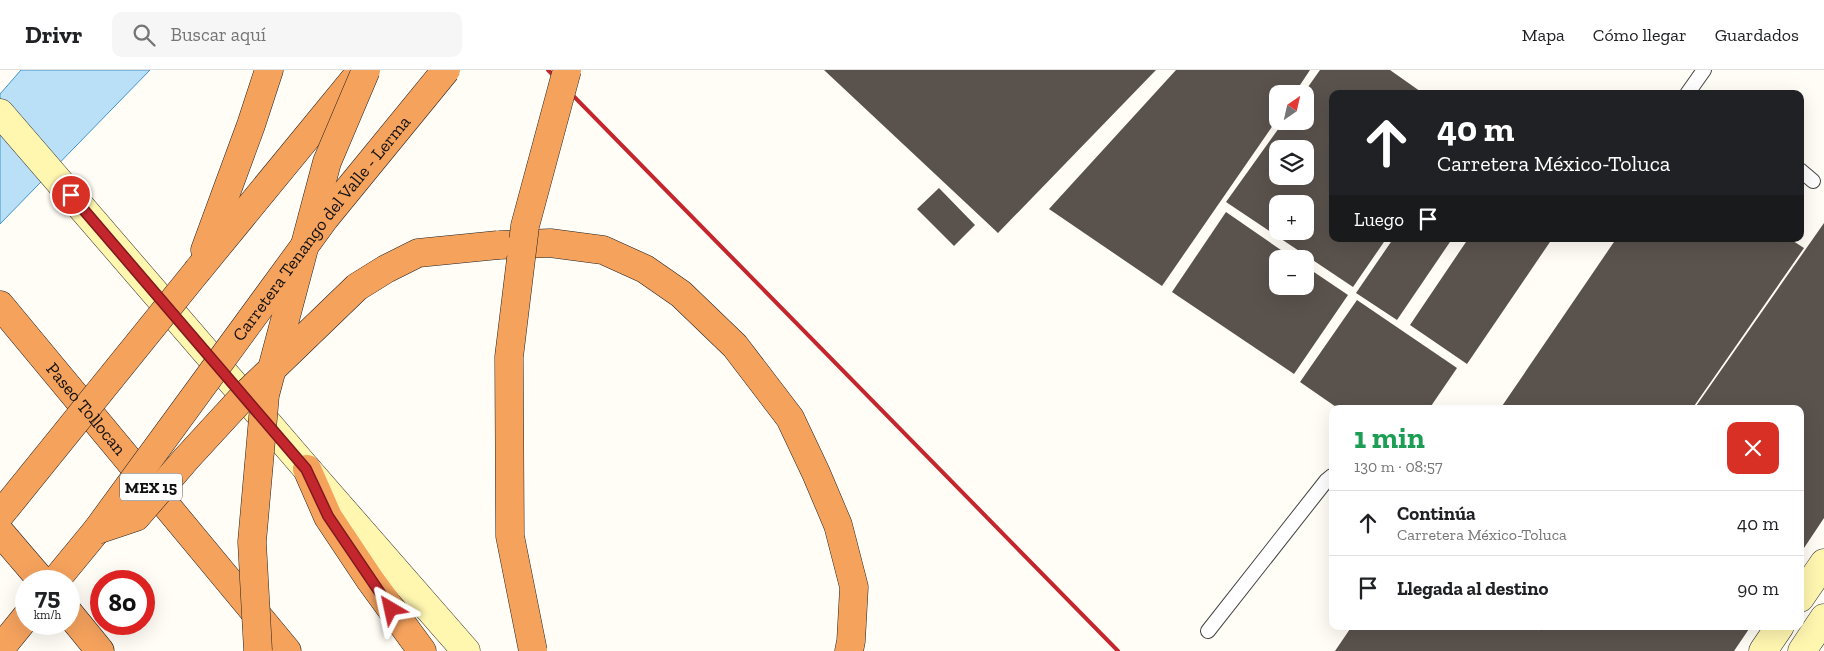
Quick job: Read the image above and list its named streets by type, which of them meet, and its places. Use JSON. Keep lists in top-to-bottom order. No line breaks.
{"streets":{"highway":["Carretera Tenango del Valle - Lerma","Paseo Tollocan","MEX 15"]},"north":"top right","page":{"header":"Drivr","search":"Buscar aquí","nav":["Mapa","Cómo llegar","Guardados"],"map_buttons":["+","−"],"turn":["40 m","Carretera México-Toluca"],"then":"Luego","heading":["1 min","130 m · 08:57"],"list":[{"name":"Continúa","note":"Carretera México-Toluca","value":"40 m"},{"name":"Llegada al destino","value":"90 m"}],"speed":"75 km/h","limit":"80"}}
